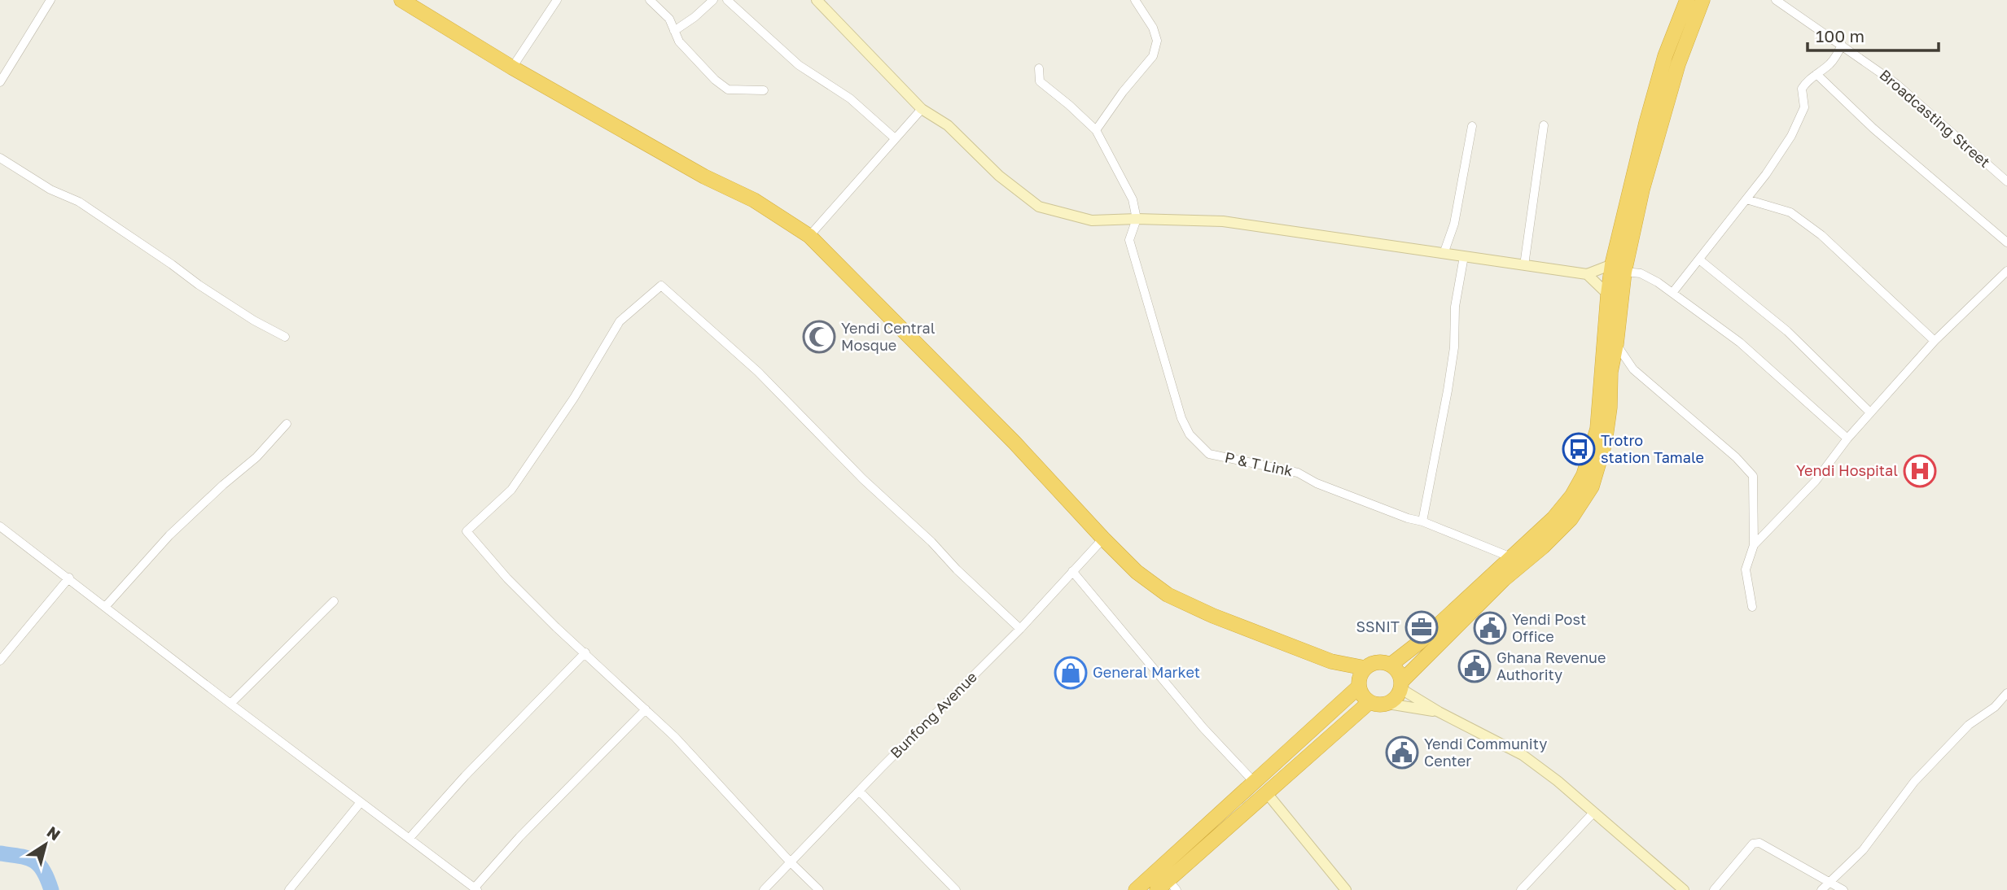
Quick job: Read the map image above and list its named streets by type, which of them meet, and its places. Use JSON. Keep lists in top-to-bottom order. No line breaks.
{"streets":{"street":["Broadcasting Street","P & T Link","Bunfong Avenue"]},"places":{"mosque":["Yendi Central Mosque"],"bus stop":["Trotro station Tamale"],"hospital":["Yendi Hospital"],"office":["SSNIT"],"public building":["Yendi Post Office","Ghana Revenue Authority","Yendi Community Center"],"shop":["General Market"]},"scale_bar":"100 m","north":"top right"}
